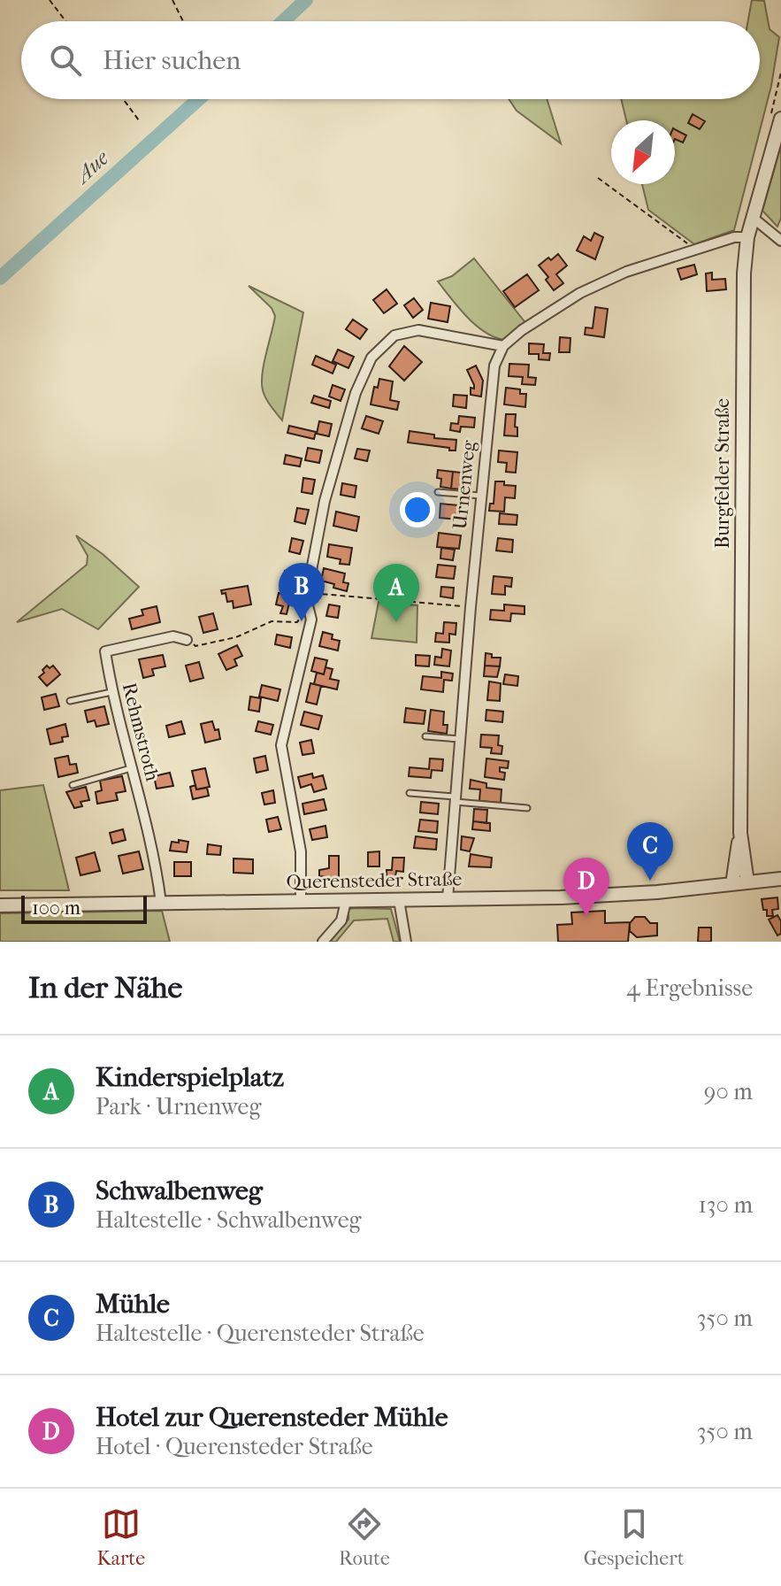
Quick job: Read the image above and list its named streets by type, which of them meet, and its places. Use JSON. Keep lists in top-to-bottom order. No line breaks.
{"streets":{"street":["Burgfelder Straße","Urnenweg","Rehmstroth","Querensteder Straße"]},"crossings":[["Burgfelder Straße","Querensteder Straße"],["Urnenweg","Querensteder Straße"],["Rehmstroth","Querensteder Straße"]],"water":["Aue"],"scale_bar":"100 m","north":"bottom left","page":{"search":"Hier suchen","pins":["B","A","C","D"],"scale":"100 m","heading":["In der Nähe","4 Ergebnisse"],"list":[{"mark":"A","name":"Kinderspielplatz","note":"Park · Urnenweg","value":"90 m"},{"mark":"B","name":"Schwalbenweg","note":"Haltestelle · Schwalbenweg","value":"130 m"},{"mark":"C","name":"Mühle","note":"Haltestelle · Querensteder Straße","value":"350 m"},{"mark":"D","name":"Hotel zur Querensteder Mühle","note":"Hotel · Querensteder Straße","value":"350 m"}],"nav":["Karte","Route","Gespeichert"]}}
